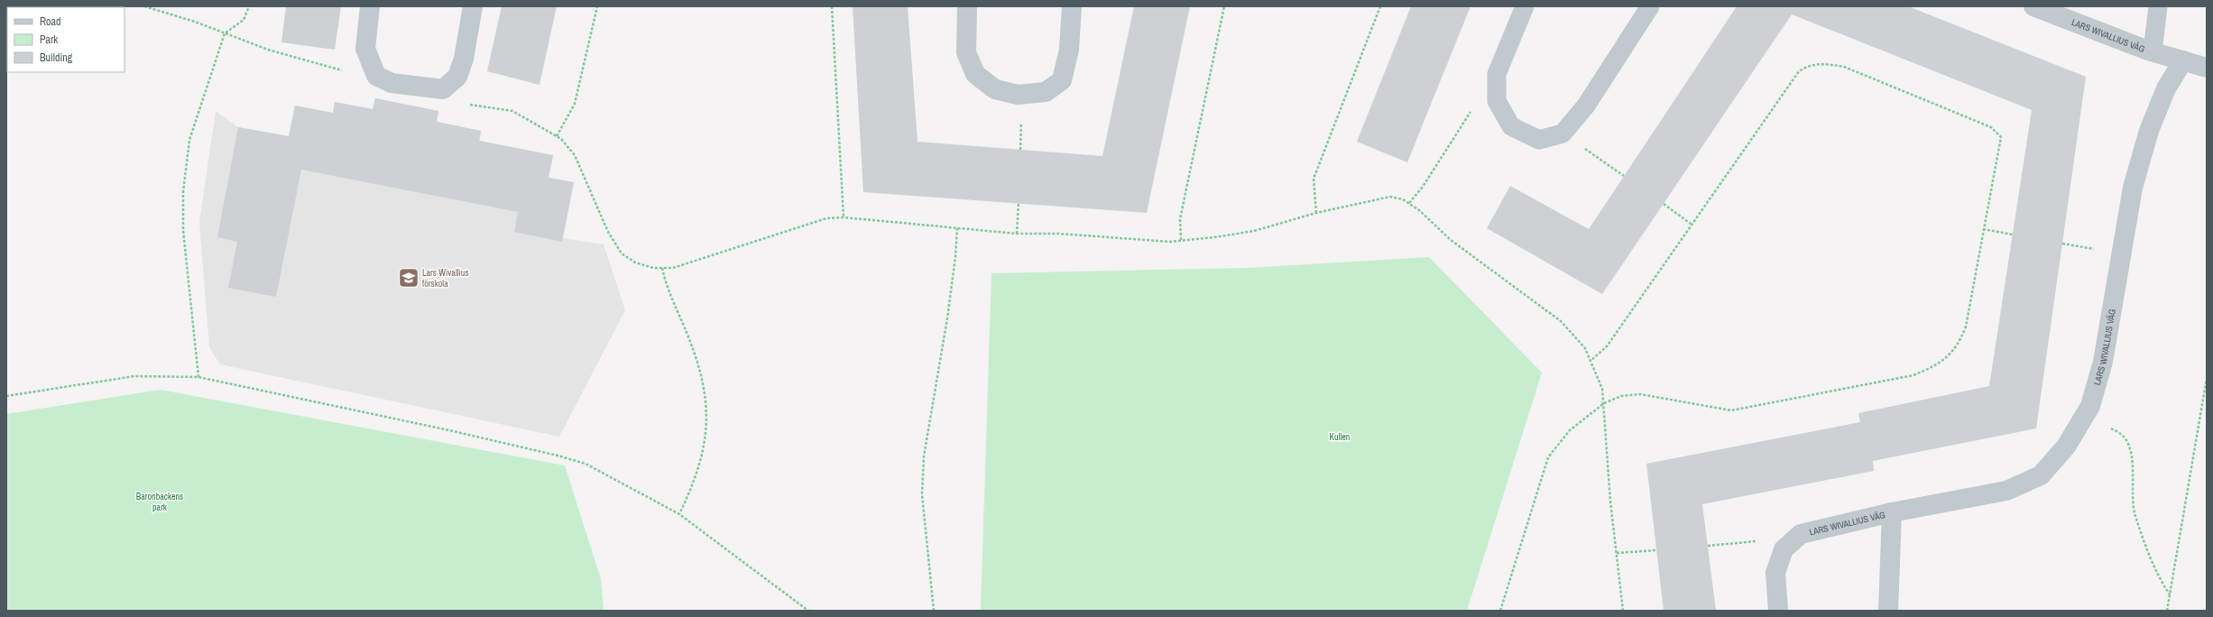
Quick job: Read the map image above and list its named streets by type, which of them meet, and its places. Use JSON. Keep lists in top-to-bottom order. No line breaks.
{"streets":{"street":["LARS WIVALLIUS VÄG"]},"parks":["Kullen","Baronbackens park"],"places":{"school or university":["Lars Wivallius förskola"]},"legend":["Road","Park","Building"]}
